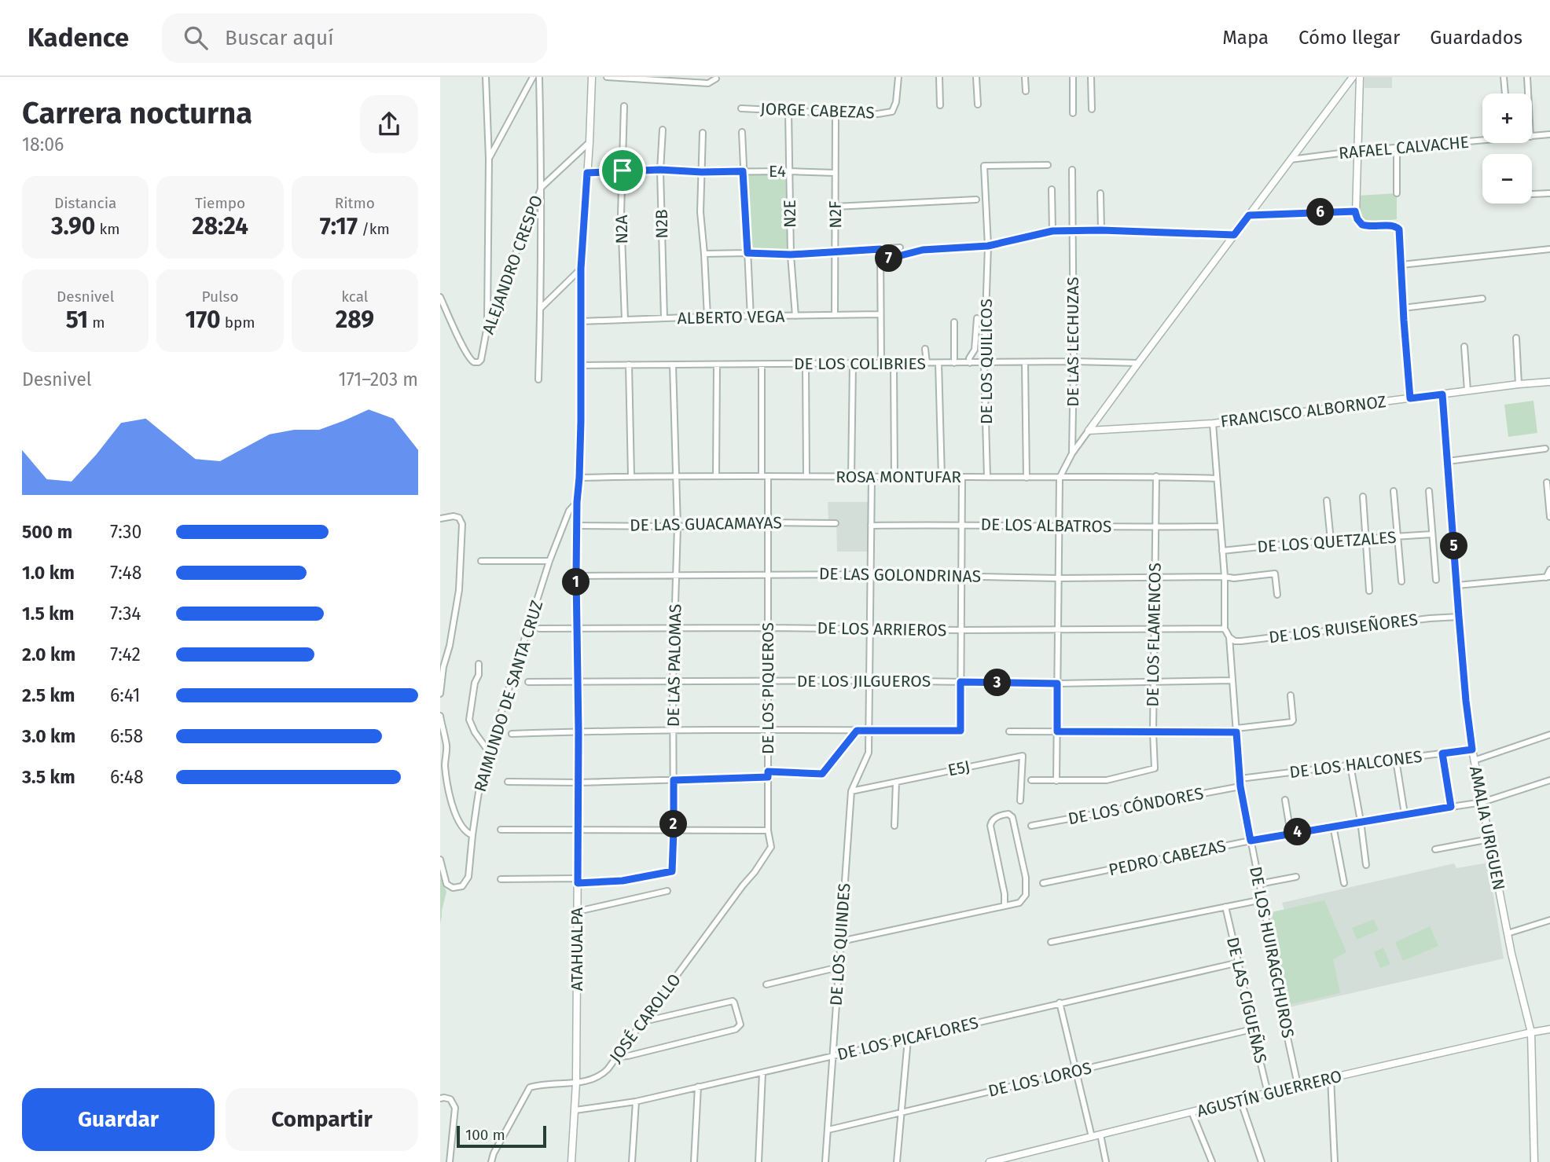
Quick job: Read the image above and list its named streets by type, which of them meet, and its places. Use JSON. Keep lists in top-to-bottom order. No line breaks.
{"streets":{"street":["JORGE CABEZAS","RAFAEL CALVACHE","E4","N2E","N2F","N2B","N2A","ALEJANDRO CRESPO","ALBERTO VEGA","DE LAS LECHUZAS","DE LOS QUILICOS","DE LOS COLIBRIES","FRANCISCO ALBORNOZ","ROSA MONTUFAR","DE LAS GUACAMAYAS","DE LOS ALBATROS","DE LOS QUETZALES","DE LAS GOLONDRINAS","DE LOS RUISEÑORES","DE LOS ARRIEROS","DE LOS FLAMENCOS","DE LAS PALOMAS","DE LOS JILGUEROS","DE LOS PIQUEROS","RAIMUNDO DE SANTA CRUZ","DE LOS HALCONES","E5J","DE LOS CÓNDORES","AMALIA URIGUEN","PEDRO CABEZAS","DE LOS QUINDES","ATAHUALPA","DE LOS HUIRAGCHUROS","DE LAS CIGUEÑAS","JOSÉ CAROLLO","DE LOS PICAFLORES","DE LOS LOROS","AGUSTÍN GUERRERO"]},"crossings":[["JORGE CABEZAS","N2E"],["JORGE CABEZAS","N2F"],["E4","N2E"],["E4","N2F"],["E4","N2B"],["E4","N2A"],["E4","ATAHUALPA"],["N2E","ALBERTO VEGA"],["N2F","ALBERTO VEGA"],["N2B","ALBERTO VEGA"],["N2A","ALBERTO VEGA"],["ALEJANDRO CRESPO","ATAHUALPA"],["ALBERTO VEGA","ATAHUALPA"],["DE LAS LECHUZAS","DE LOS COLIBRIES"],["DE LOS QUILICOS","DE LOS COLIBRIES"],["DE LOS QUILICOS","ROSA MONTUFAR"],["DE LOS COLIBRIES","DE LAS PALOMAS"],["DE LOS COLIBRIES","ATAHUALPA"],["FRANCISCO ALBORNOZ","AMALIA URIGUEN"],["FRANCISCO ALBORNOZ","DE LOS HUIRAGCHUROS"],["ROSA MONTUFAR","DE LOS FLAMENCOS"],["ROSA MONTUFAR","DE LAS PALOMAS"],["ROSA MONTUFAR","DE LOS PIQUEROS"],["ROSA MONTUFAR","DE LOS QUINDES"],["ROSA MONTUFAR","ATAHUALPA"],["ROSA MONTUFAR","DE LOS HUIRAGCHUROS"],["DE LAS GUACAMAYAS","DE LAS PALOMAS"],["DE LAS GUACAMAYAS","DE LOS PIQUEROS"],["DE LAS GUACAMAYAS","ATAHUALPA"],["DE LOS ALBATROS","DE LOS FLAMENCOS"],["DE LOS ALBATROS","DE LOS QUINDES"],["DE LOS ALBATROS","DE LOS HUIRAGCHUROS"],["DE LOS QUETZALES","DE LOS HUIRAGCHUROS"],["DE LAS GOLONDRINAS","DE LOS FLAMENCOS"],["DE LAS GOLONDRINAS","DE LAS PALOMAS"],["DE LAS GOLONDRINAS","DE LOS PIQUEROS"],["DE LAS GOLONDRINAS","DE LOS QUINDES"],["DE LAS GOLONDRINAS","ATAHUALPA"],["DE LAS GOLONDRINAS","DE LOS HUIRAGCHUROS"],["DE LOS RUISEÑORES","AMALIA URIGUEN"],["DE LOS RUISEÑORES","DE LOS HUIRAGCHUROS"],["DE LOS ARRIEROS","DE LOS FLAMENCOS"],["DE LOS ARRIEROS","DE LAS PALOMAS"],["DE LOS ARRIEROS","DE LOS PIQUEROS"],["DE LOS ARRIEROS","DE LOS QUINDES"],["DE LOS ARRIEROS","ATAHUALPA"],["DE LOS ARRIEROS","DE LOS HUIRAGCHUROS"],["DE LOS FLAMENCOS","DE LOS JILGUEROS"],["DE LAS PALOMAS","DE LOS JILGUEROS"],["DE LAS PALOMAS","ATAHUALPA"],["DE LOS JILGUEROS","DE LOS PIQUEROS"],["DE LOS JILGUEROS","DE LOS QUINDES"],["DE LOS JILGUEROS","ATAHUALPA"],["DE LOS JILGUEROS","DE LOS HUIRAGCHUROS"],["DE LOS PIQUEROS","JOSÉ CAROLLO"],["RAIMUNDO DE SANTA CRUZ","ATAHUALPA"],["DE LOS HALCONES","AMALIA URIGUEN"],["DE LOS HALCONES","DE LOS HUIRAGCHUROS"],["E5J","DE LOS QUINDES"],["DE LOS CÓNDORES","DE LOS HUIRAGCHUROS"],["AMALIA URIGUEN","PEDRO CABEZAS"],["AMALIA URIGUEN","AGUSTÍN GUERRERO"],["PEDRO CABEZAS","DE LOS HUIRAGCHUROS"],["DE LOS QUINDES","DE LOS PICAFLORES"],["DE LOS QUINDES","DE LOS LOROS"],["ATAHUALPA","JOSÉ CAROLLO"],["ATAHUALPA","DE LOS PICAFLORES"],["DE LOS HUIRAGCHUROS","AGUSTÍN GUERRERO"],["DE LAS CIGUEÑAS","DE LOS PICAFLORES"],["DE LAS CIGUEÑAS","DE LOS LOROS"],["DE LAS CIGUEÑAS","AGUSTÍN GUERRERO"]],"scale_bar":"100 m","page":{"header":"Kadence","search":"Buscar aquí","nav":["Mapa","Cómo llegar","Guardados"],"heading":["Carrera nocturna","18:06"],"map_buttons":["+","−"],"stats":[["Distancia","3.90 km"],["Tiempo","28:24"],["Ritmo","7:17 /km"],["Desnivel","51 m"],["Pulso","170 bpm"],["kcal","289"]],"pins":["6","7","5","1","3","2","4"],"chart":["Desnivel","171–203 m"],"list":[{"name":"500 m","note":"7:30"},{"name":"1.0 km","note":"7:48"},{"name":"1.5 km","note":"7:34"},{"name":"2.0 km","note":"7:42"},{"name":"2.5 km","note":"6:41"},{"name":"3.0 km","note":"6:58"},{"name":"3.5 km","note":"6:48"}],"buttons":["Guardar","Compartir"],"scale":"100 m"}}
